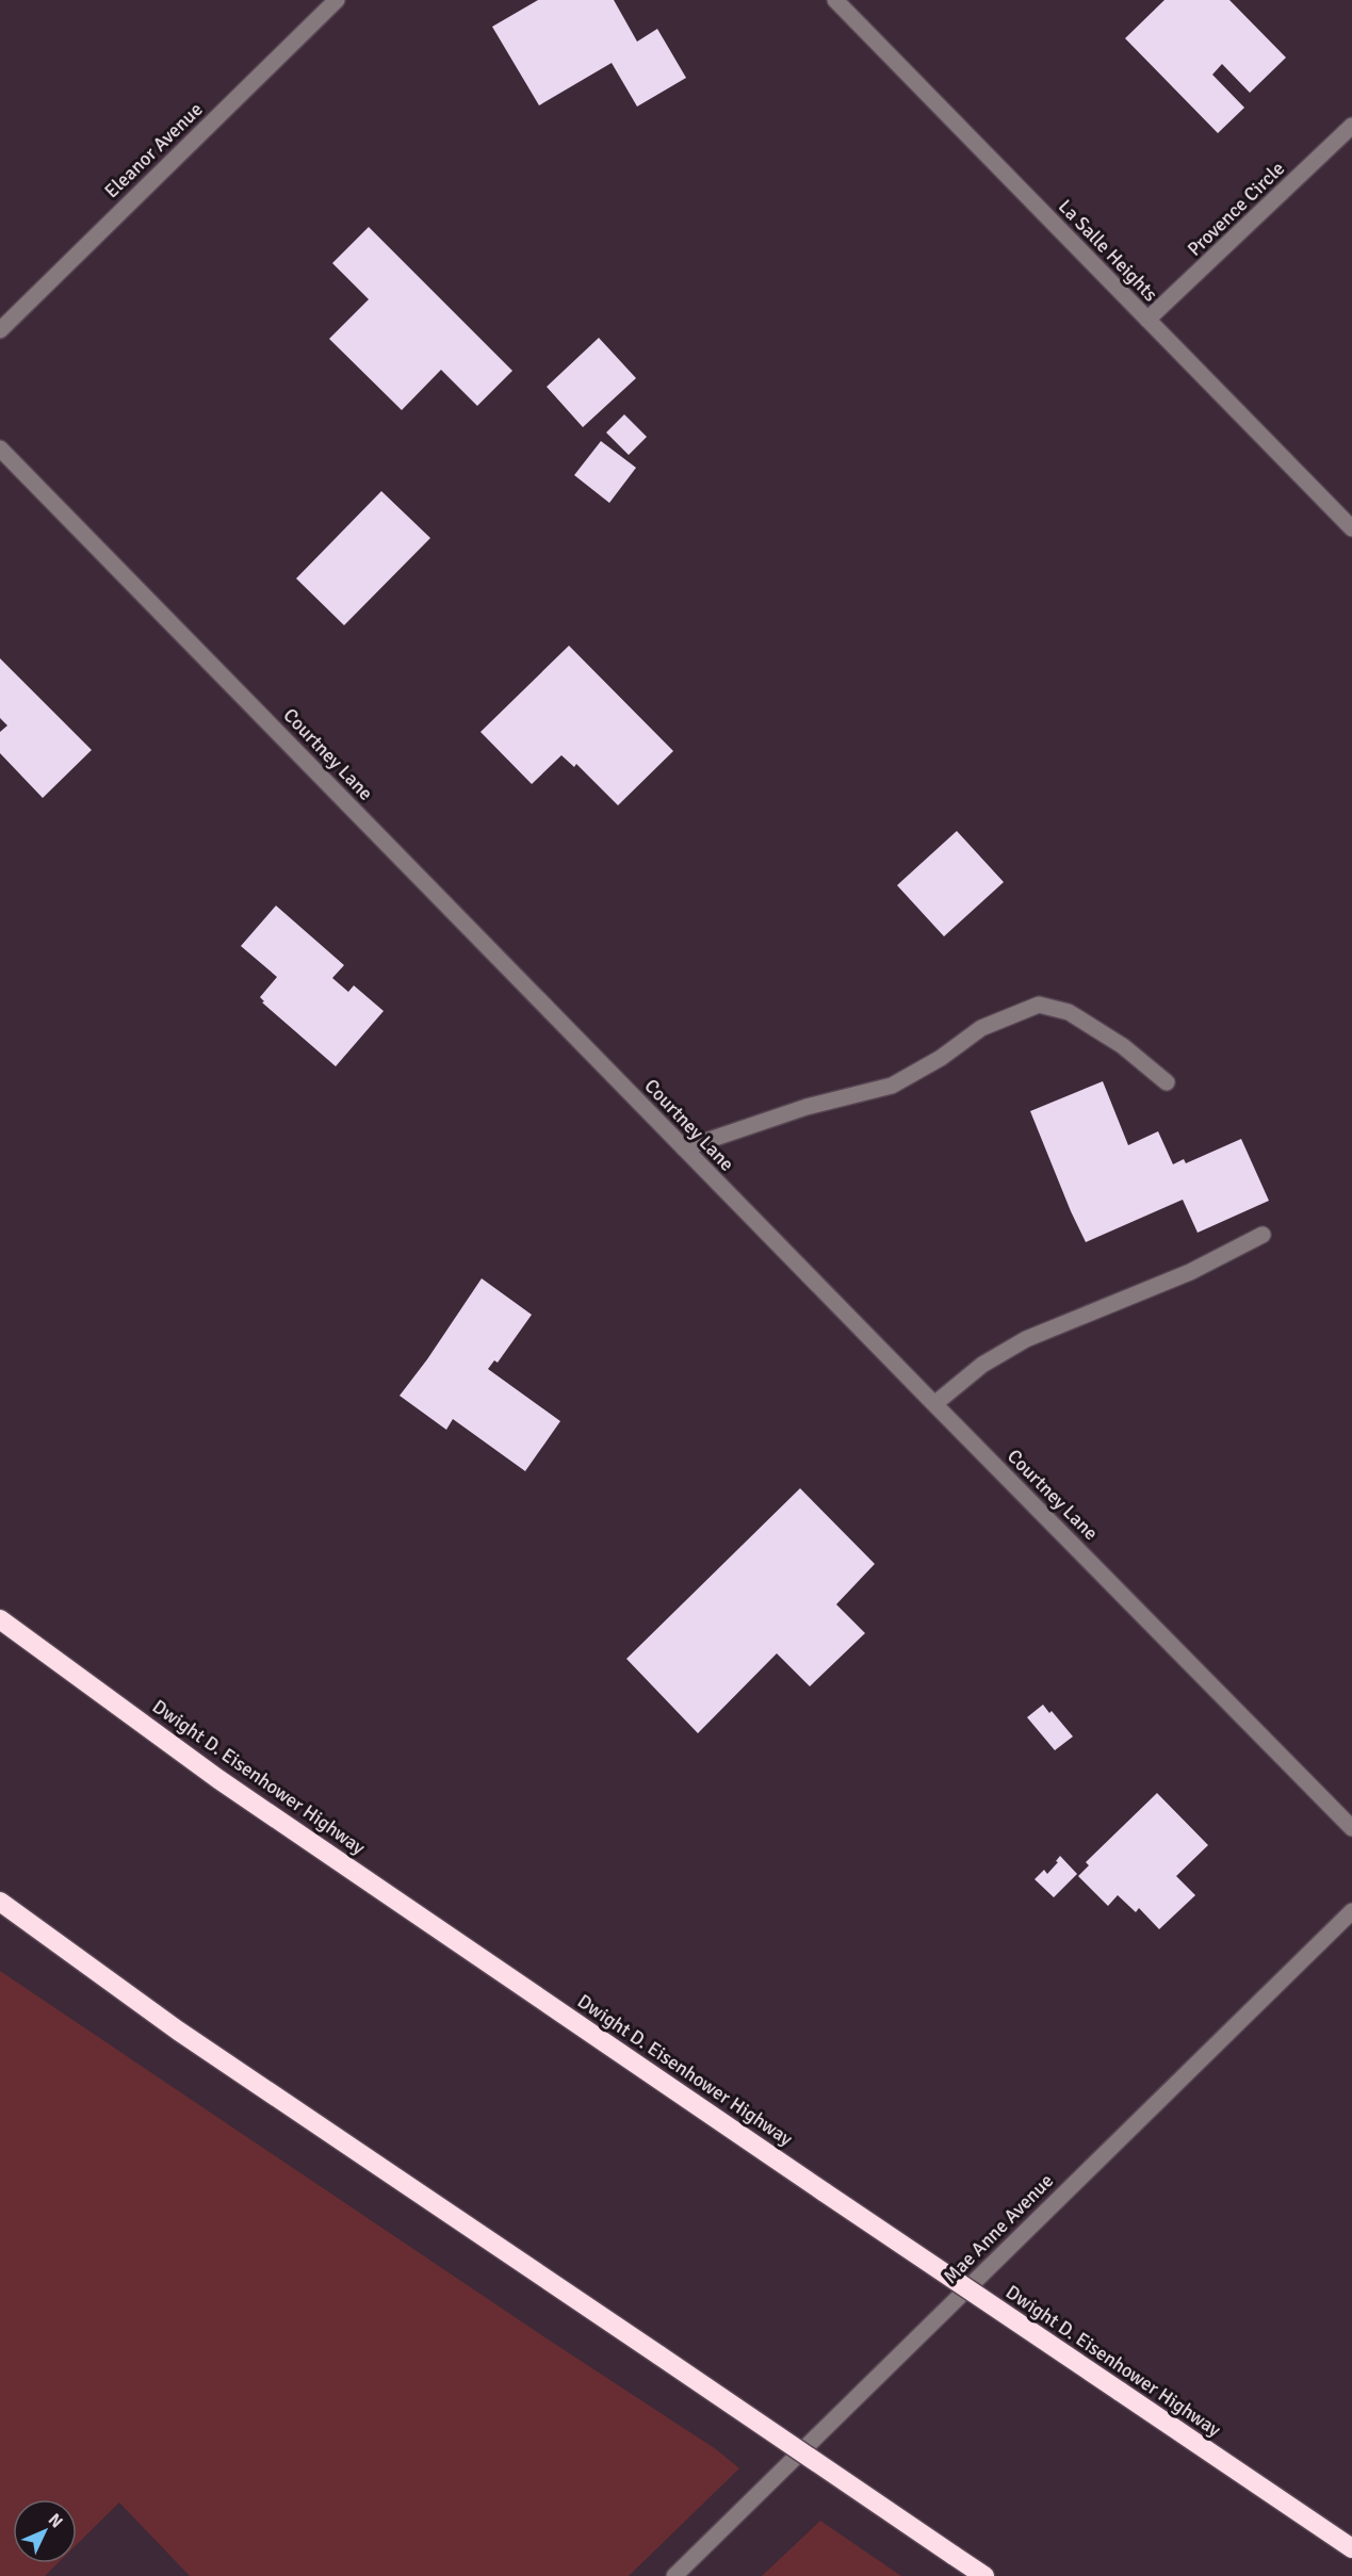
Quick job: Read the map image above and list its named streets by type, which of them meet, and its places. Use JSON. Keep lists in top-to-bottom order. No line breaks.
{"streets":{"highway":["Dwight D. Eisenhower Highway"],"street":["Eleanor Avenue","Provence Circle","La Salle Heights","Courtney Lane","Mae Anne Avenue"]},"crossings":[["Provence Circle","La Salle Heights"]],"north":"top right"}
